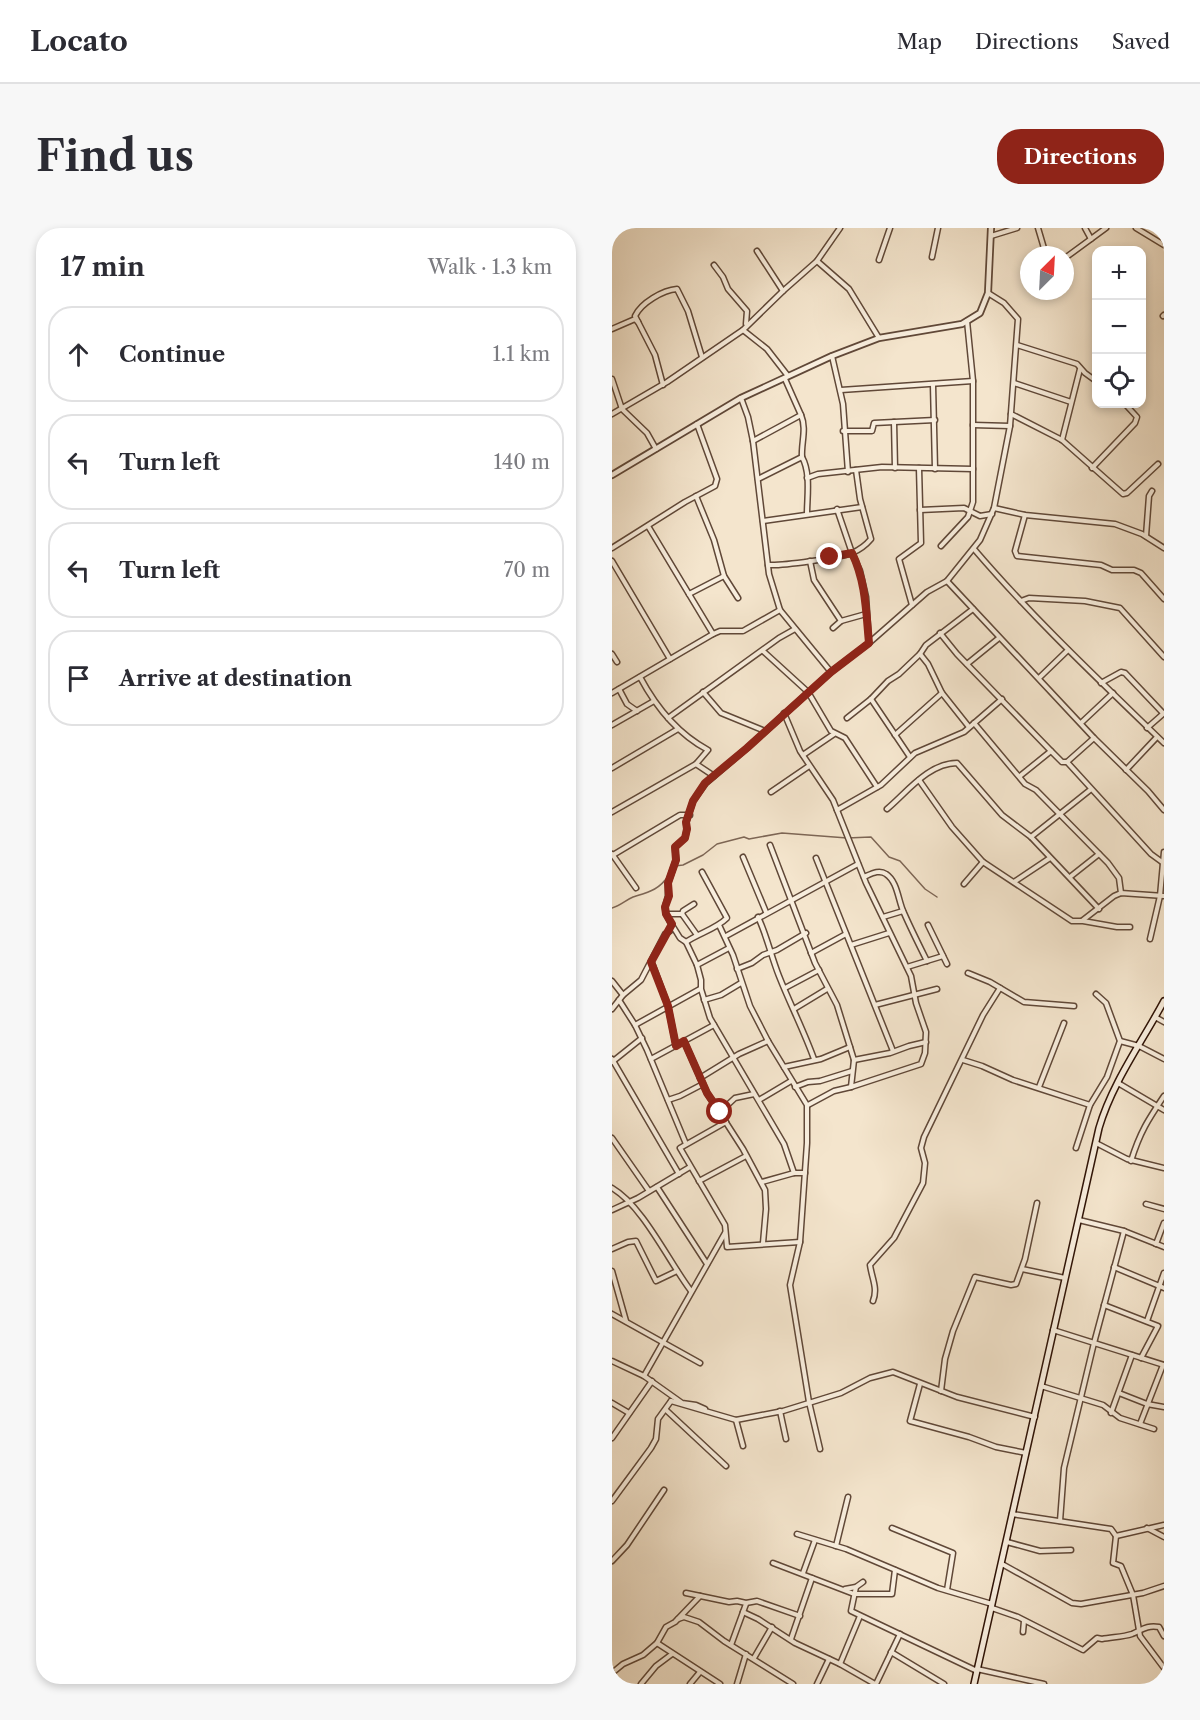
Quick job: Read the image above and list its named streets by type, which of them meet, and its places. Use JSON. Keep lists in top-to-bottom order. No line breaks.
{"north":"top right","page":{"header":"Locato","nav":["Map","Directions","Saved"],"buttons":"Directions","title":"Find us","heading":["17 min","Walk · 1.3 km"],"map_buttons":["+","−"],"list":[["Continue","1.1 km"],["Turn left","140 m"],["Turn left","70 m"],"Arrive at destination"]}}
